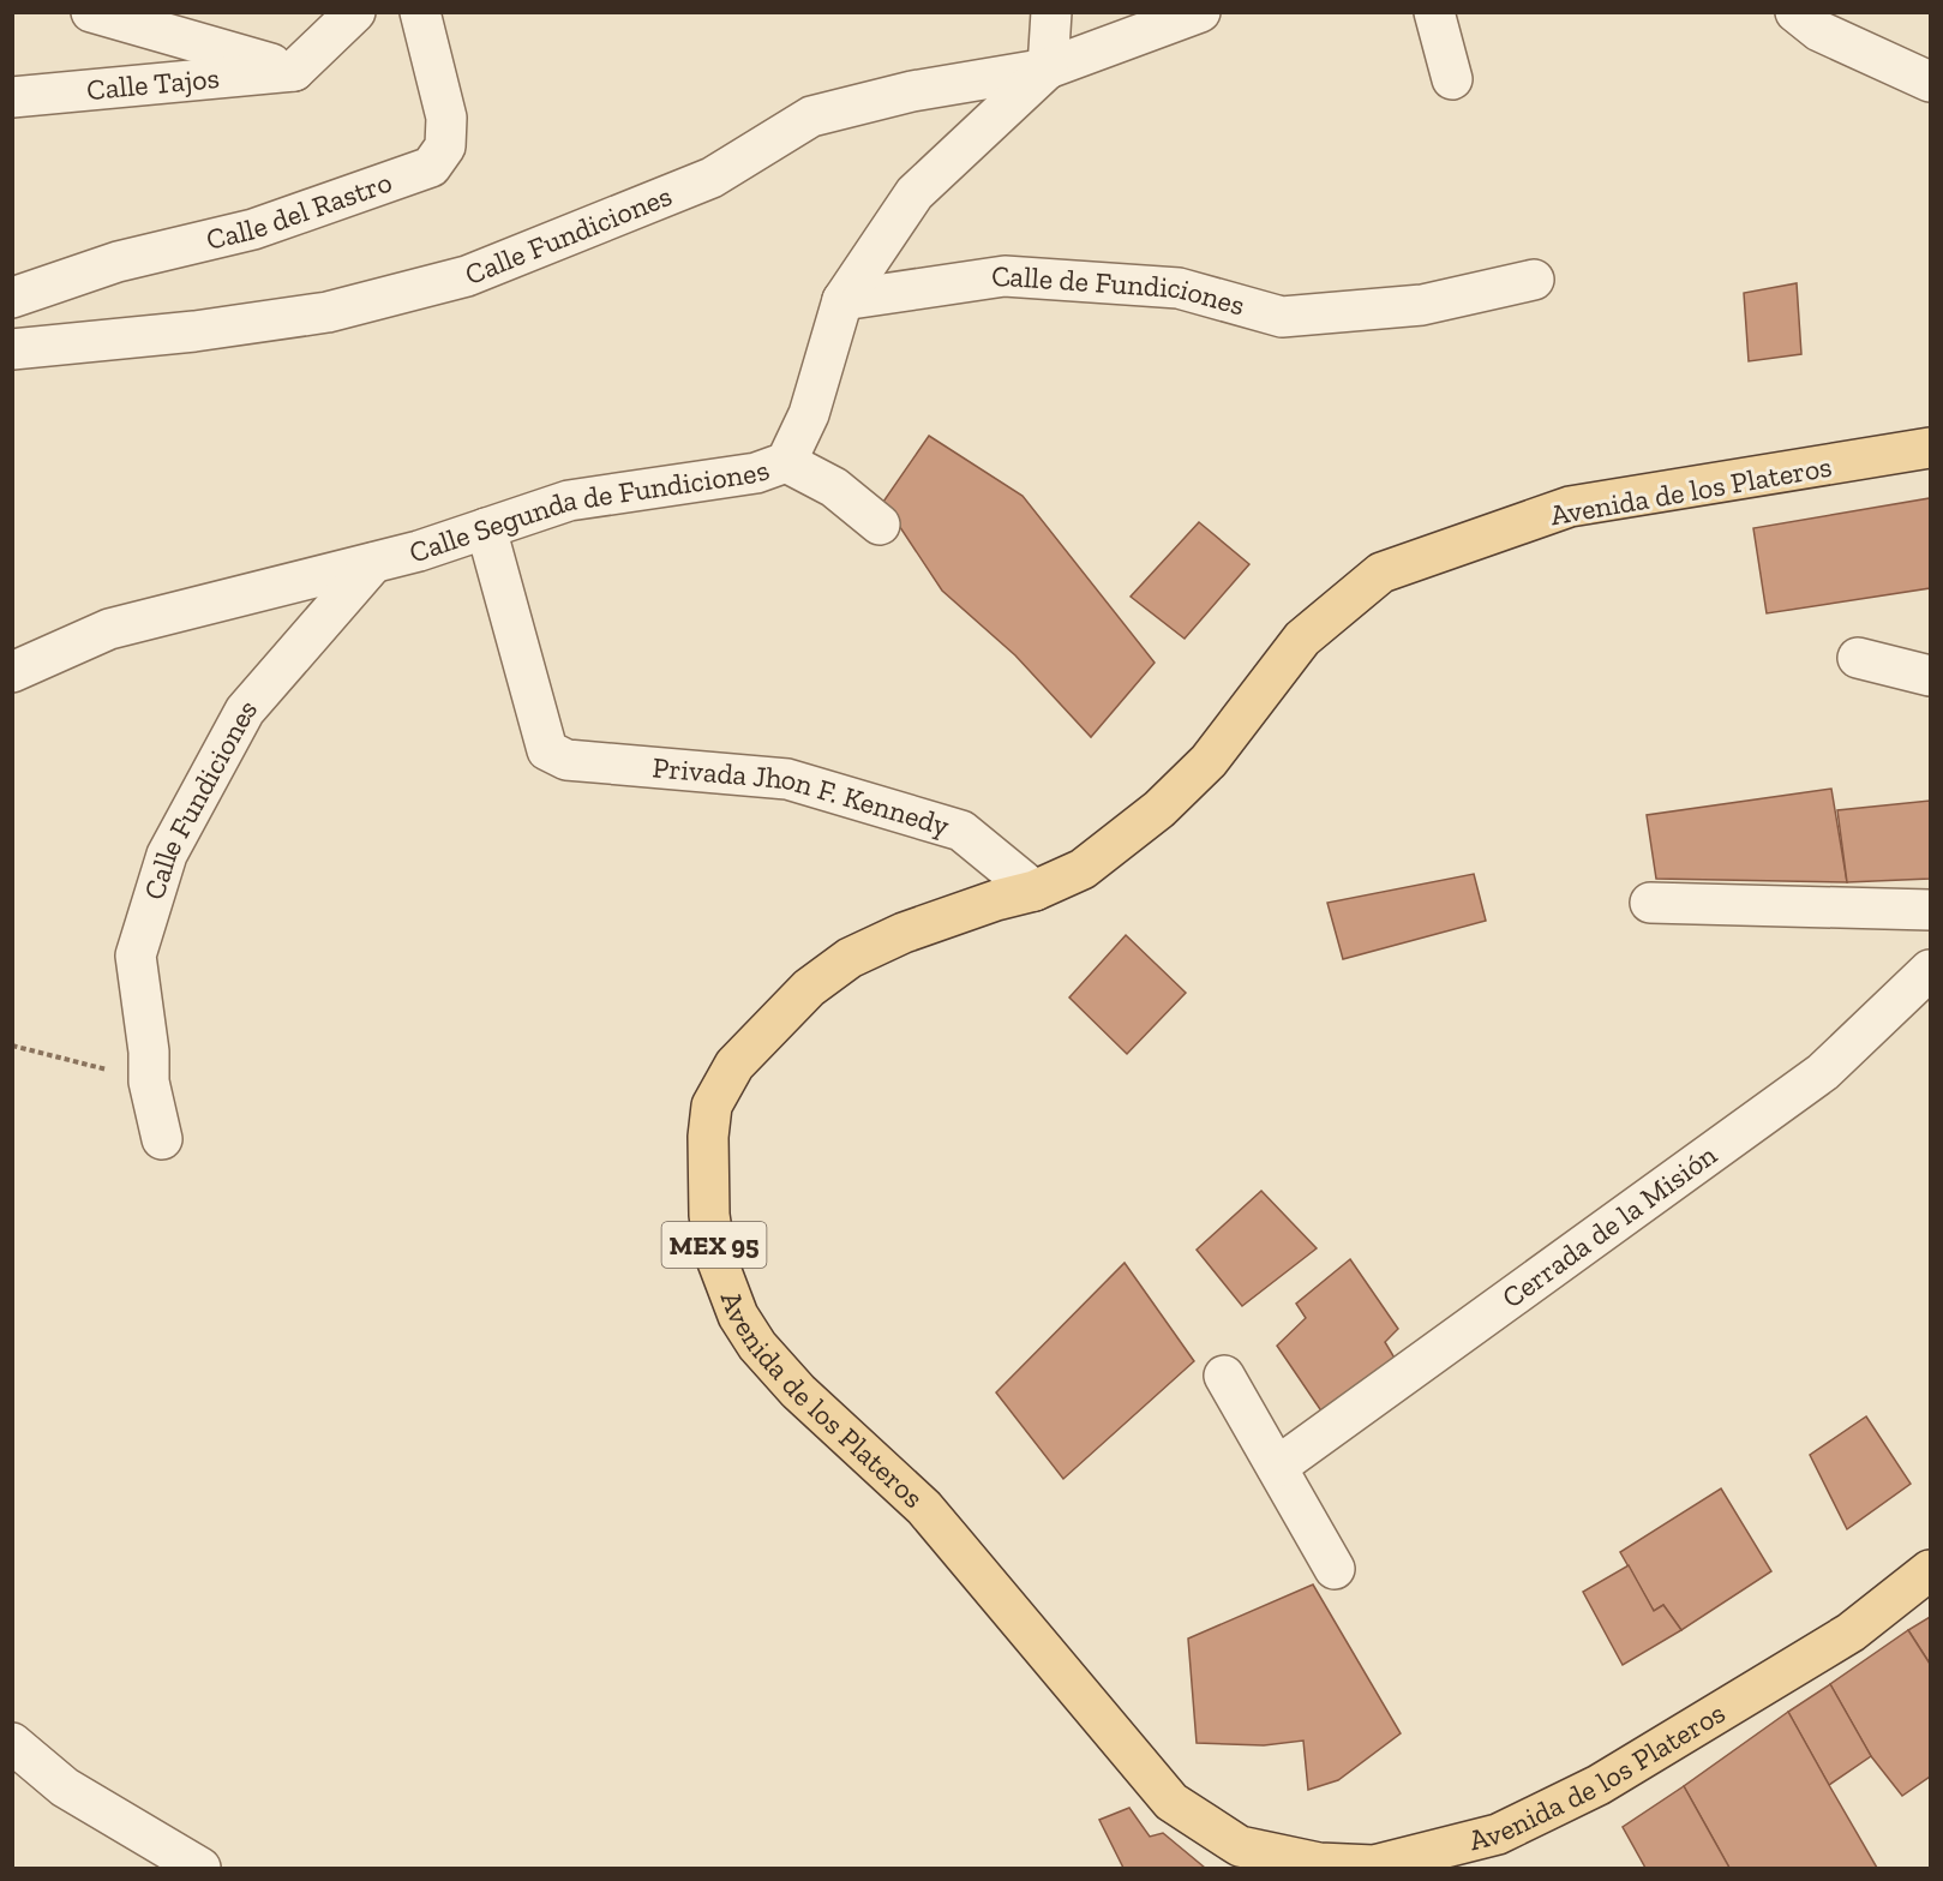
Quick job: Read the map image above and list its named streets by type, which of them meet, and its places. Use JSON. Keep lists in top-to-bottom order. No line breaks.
{"streets":{"main road":["Avenida de los Plateros","MEX 95"],"street":["Calle Tajos","Calle del Rastro","Calle Fundiciones","Calle de Fundiciones","Calle Segunda de Fundiciones","Privada Jhon F. Kennedy","Cerrada de la Misión"]},"crossings":[["Calle Fundiciones","Calle Segunda de Fundiciones"],["Calle de Fundiciones","Calle Segunda de Fundiciones"],["Avenida de los Plateros","Privada Jhon F. Kennedy"],["Calle Segunda de Fundiciones","Privada Jhon F. Kennedy"]]}
